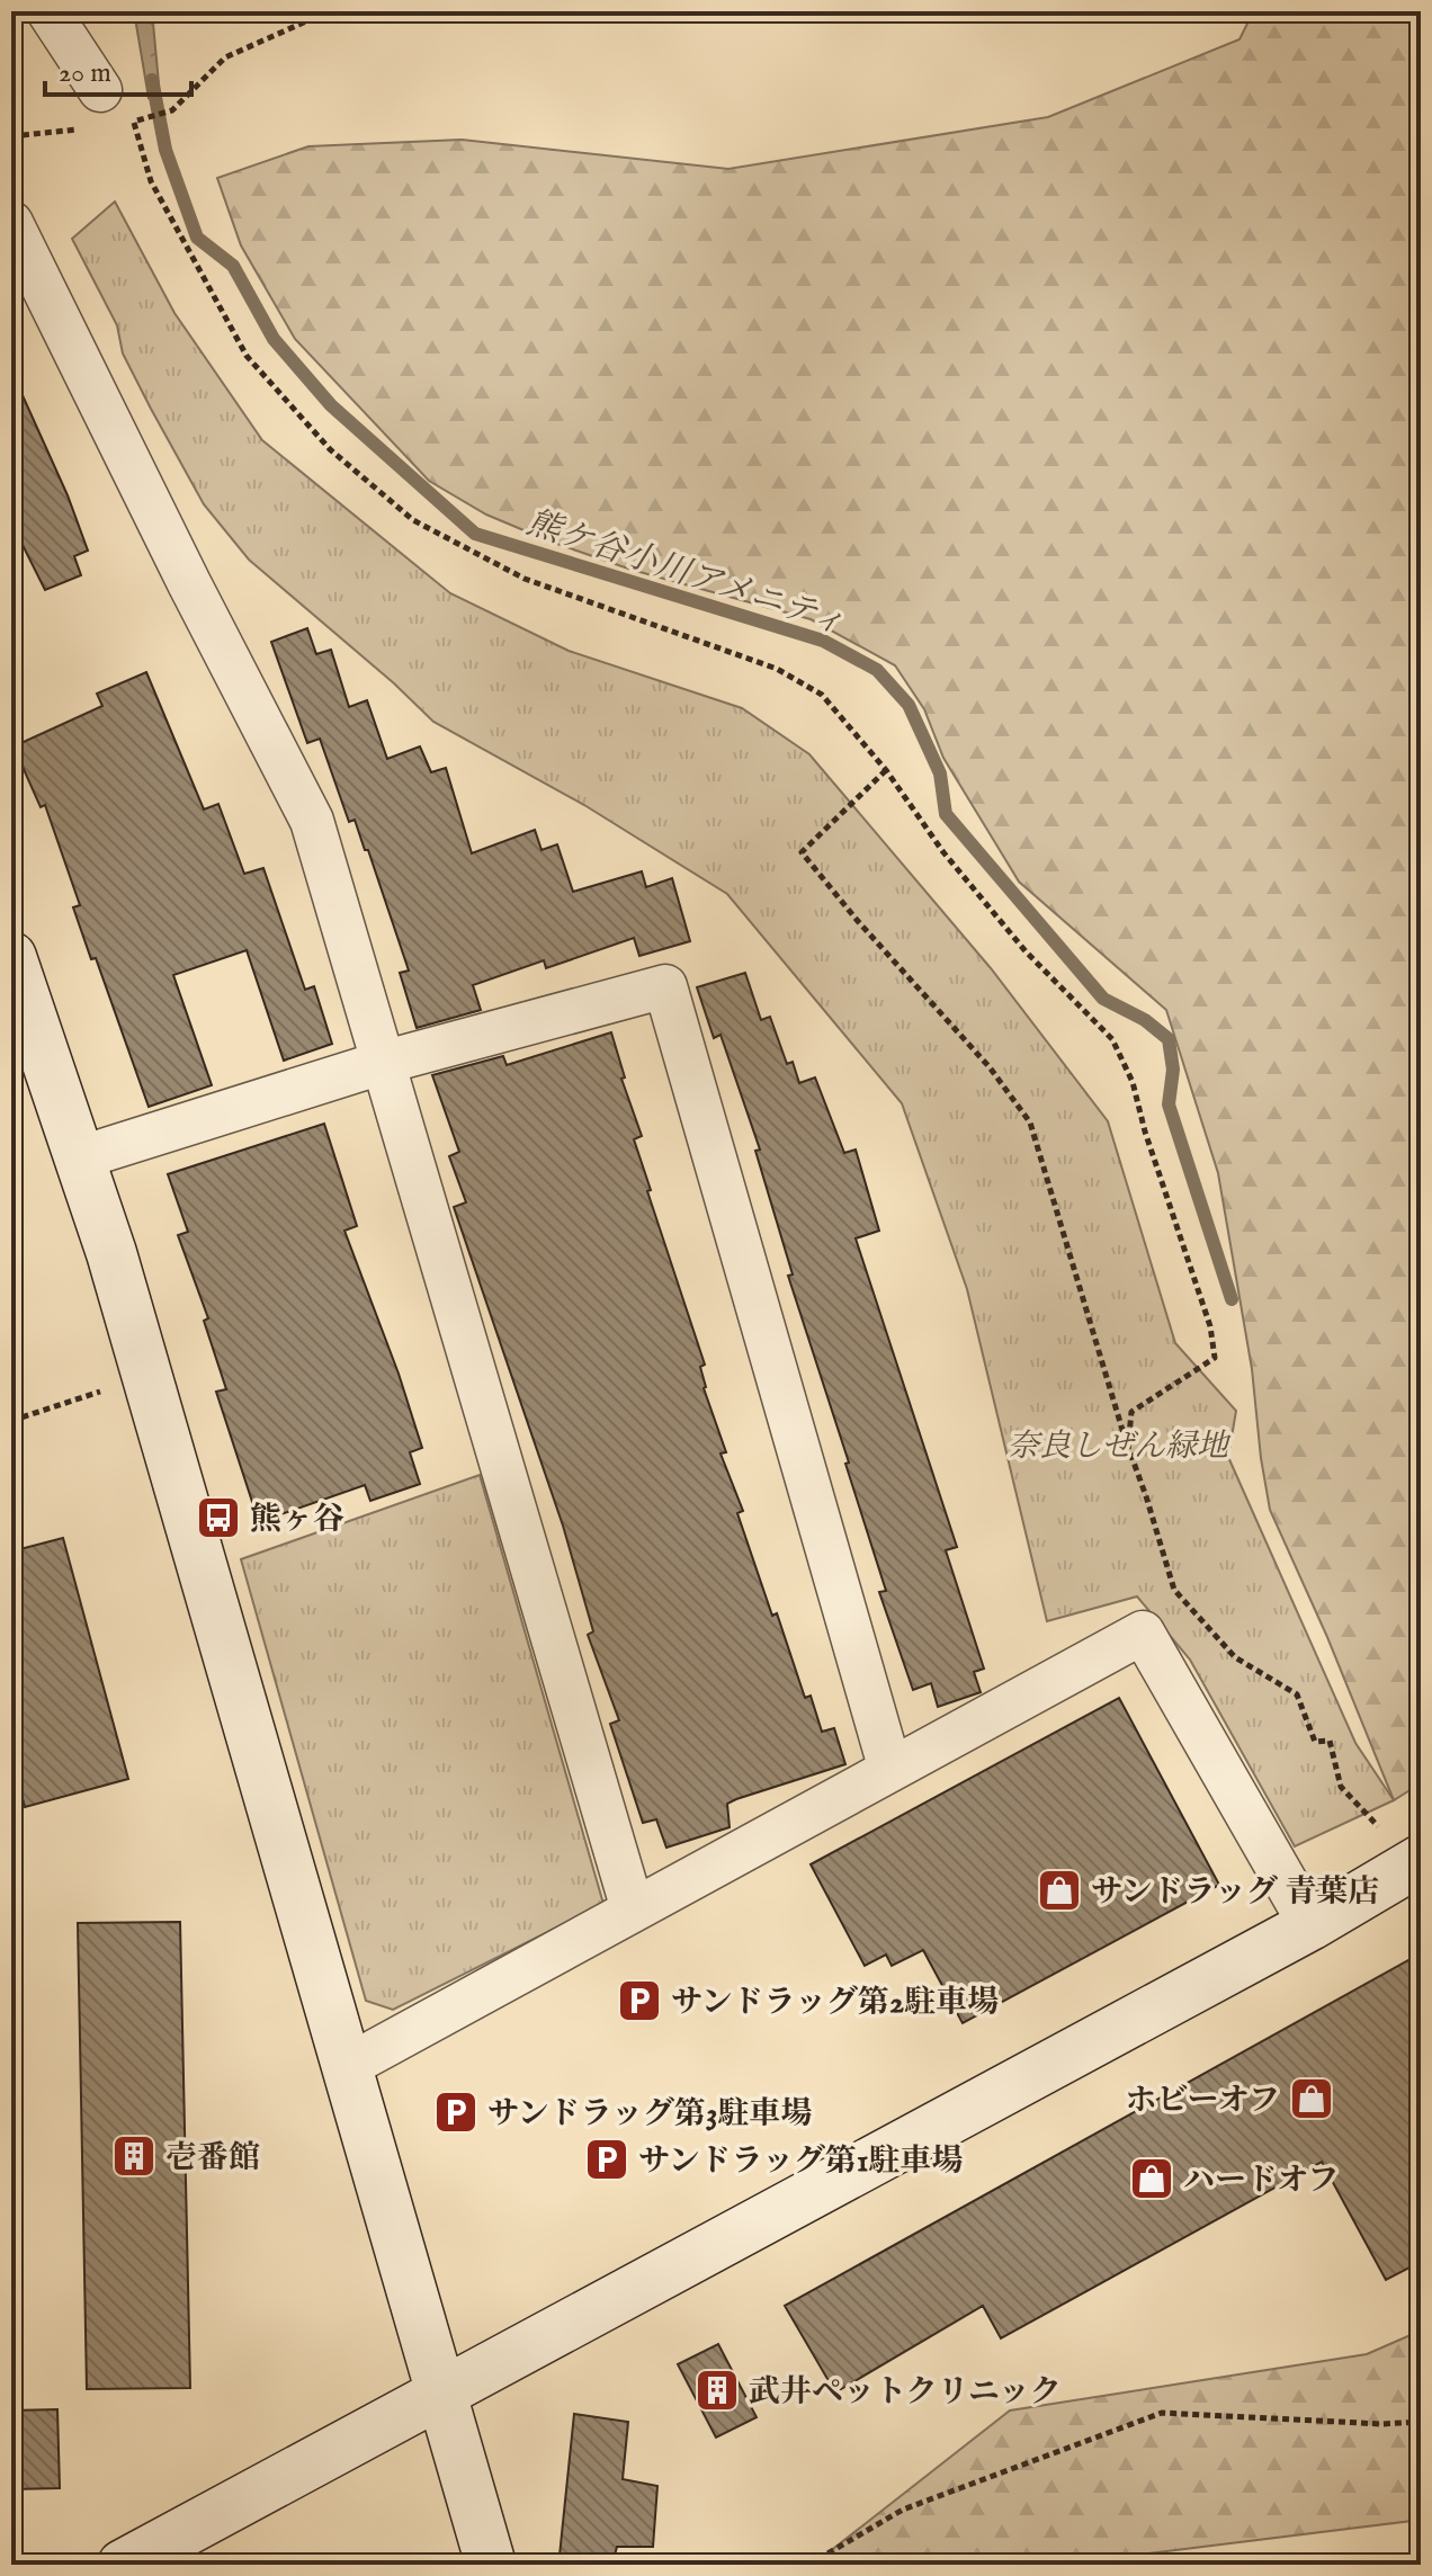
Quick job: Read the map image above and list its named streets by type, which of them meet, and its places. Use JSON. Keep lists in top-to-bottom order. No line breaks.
{"water":["熊ケ谷小川アメニティ"],"parks":["奈良しぜん緑地"],"places":{"bus stop":["熊ヶ谷"],"shop":["サンドラッグ 青葉店","ホビーオフ","ハードオフ"],"parking":["サンドラッグ第2駐車場","サンドラッグ第3駐車場","サンドラッグ第1駐車場"],"building":["壱番館","武井ペットクリニック"]},"scale_bar":"20 m"}
